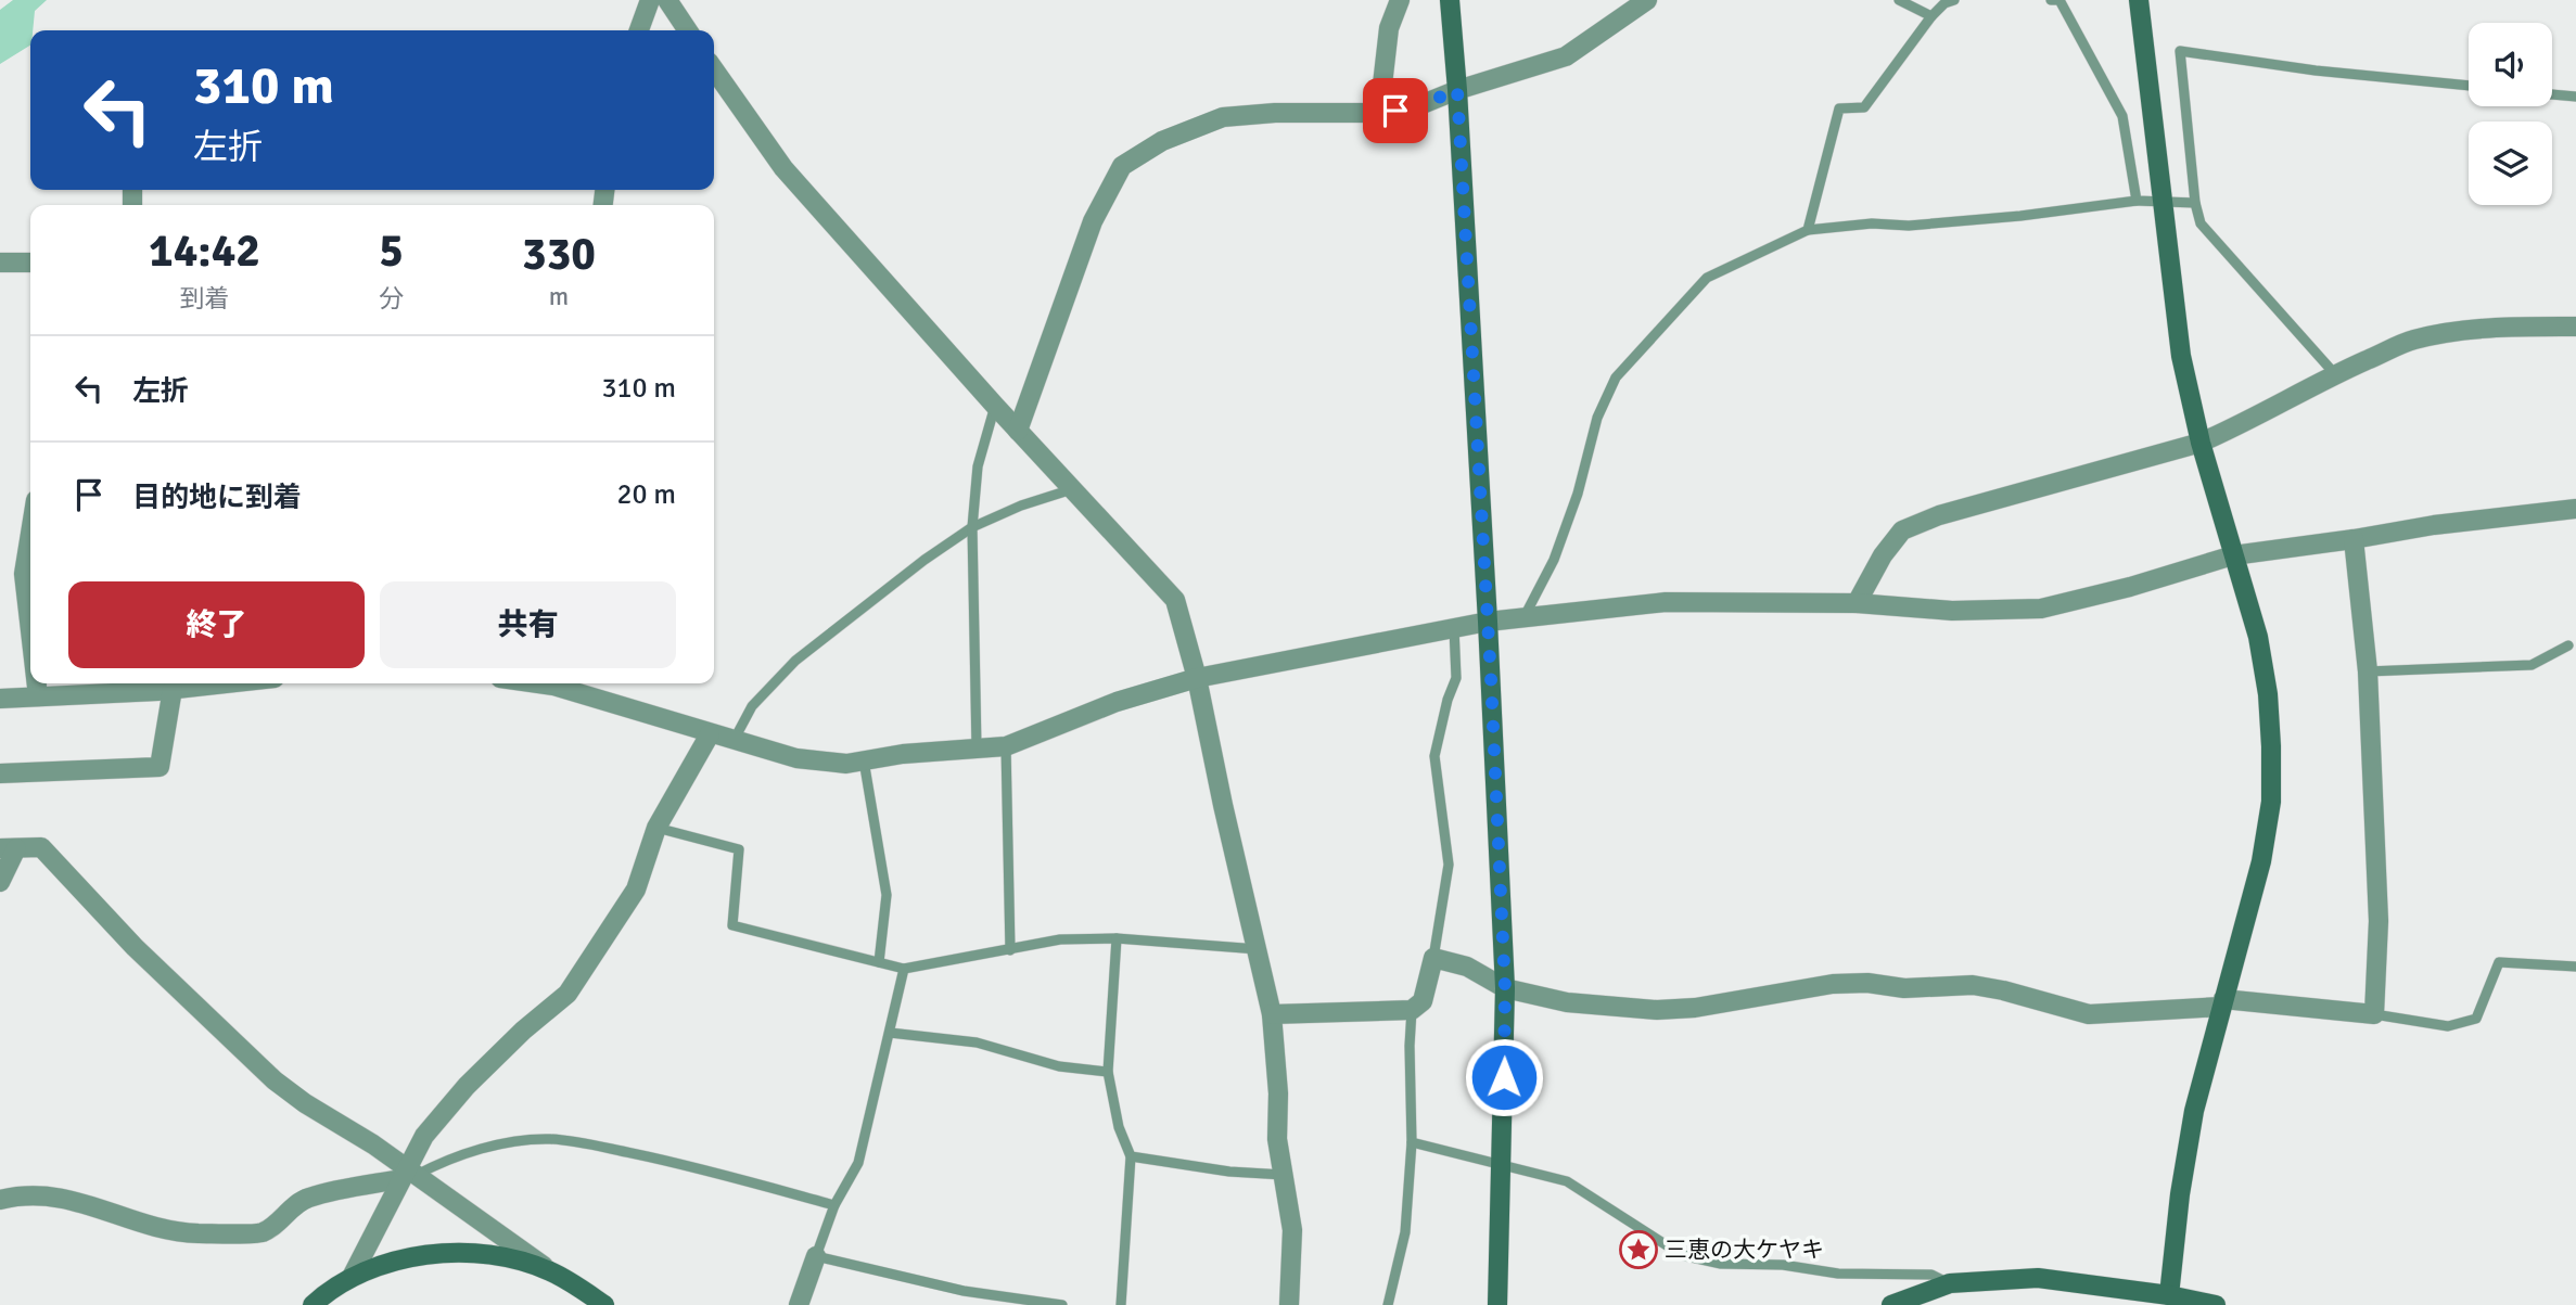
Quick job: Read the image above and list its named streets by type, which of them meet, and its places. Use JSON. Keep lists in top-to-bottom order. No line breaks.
{"places":{"place":["三恵の大ケヤキ"]},"page":{"turn":["310 m","左折"],"eta":["14:42","到着","5","分","330","m"],"list":[{"name":"左折","value":"310 m"},{"name":"目的地に到着","value":"20 m"}],"buttons":["終了","共有"]}}
